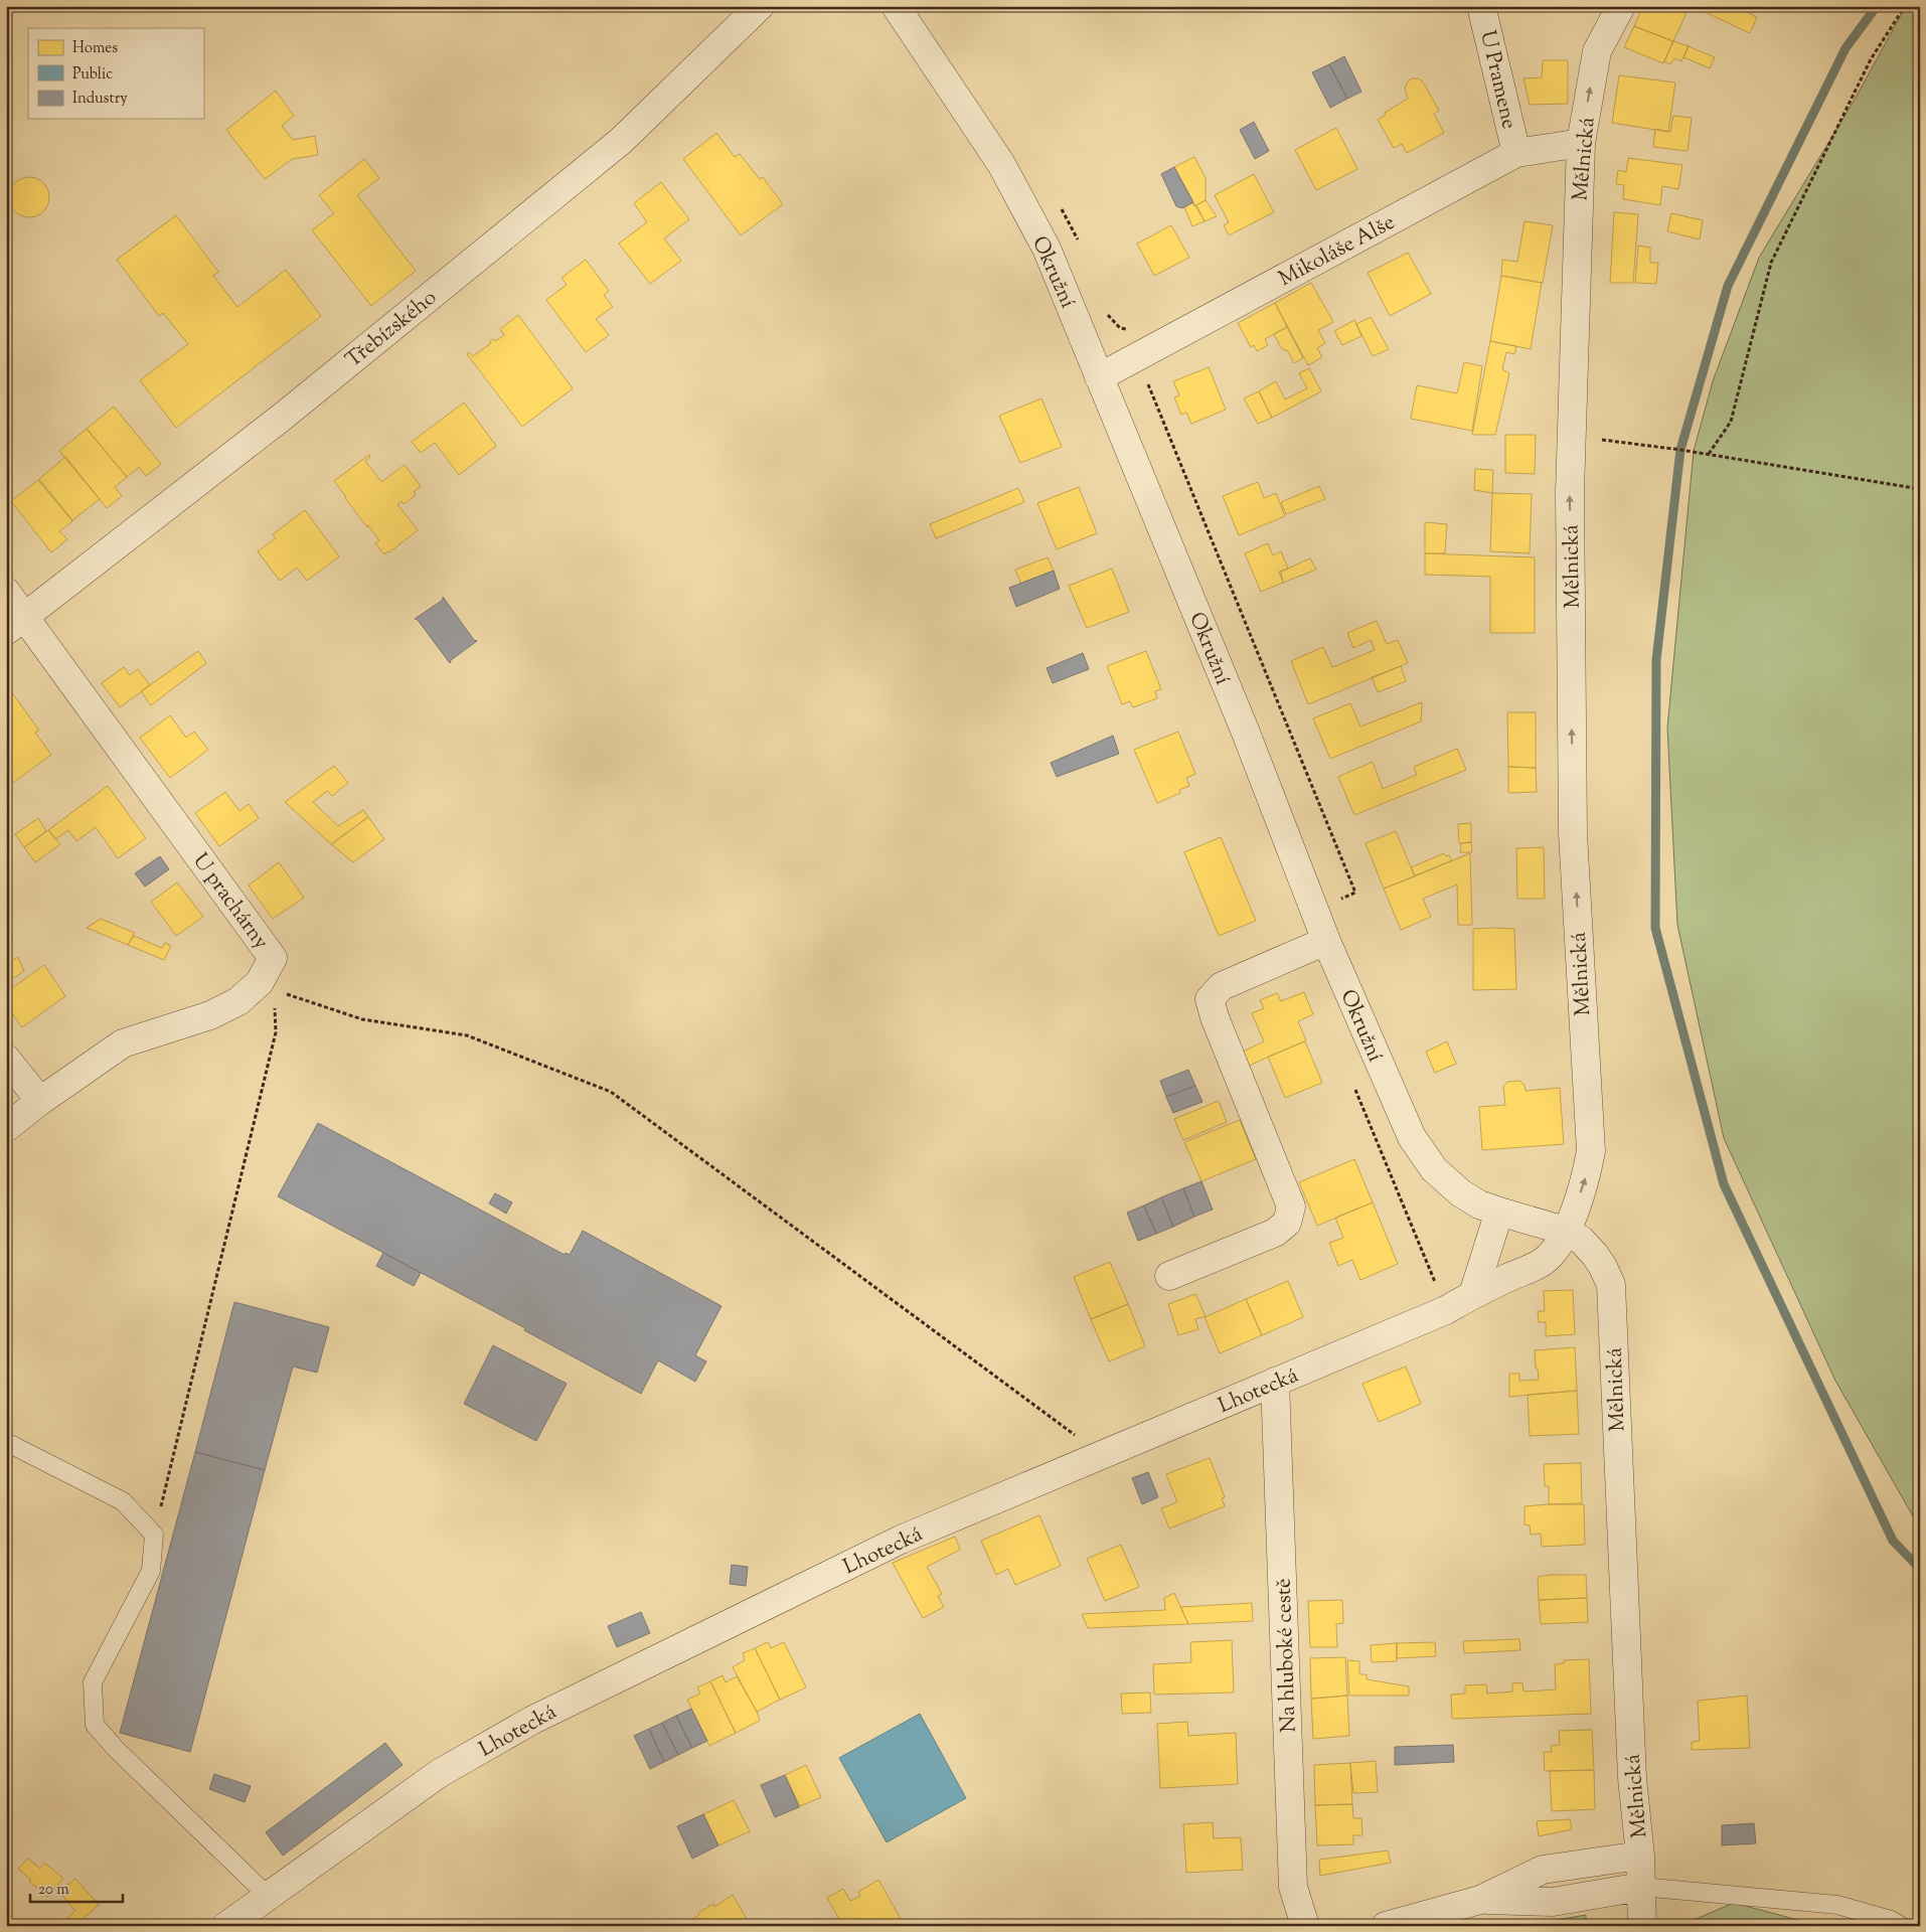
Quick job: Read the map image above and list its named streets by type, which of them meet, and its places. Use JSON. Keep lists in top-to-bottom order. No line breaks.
{"streets":{"street":["U Pramene","Mělnická","Mikoláše Alše","Okružní","Třebízského","U prachárny","Lhotecká","Na hluboké cestě"]},"crossings":[["U Pramene","Mikoláše Alše"],["Mělnická","Mikoláše Alše"],["Mělnická","Okružní"],["Mělnická","Lhotecká"],["Mikoláše Alše","Okružní"],["Okružní","Lhotecká"],["Třebízského","U prachárny"],["Lhotecká","Na hluboké cestě"]],"one_way":["Mělnická"],"legend":["Homes","Public","Industry"],"scale_bar":"20 m"}
